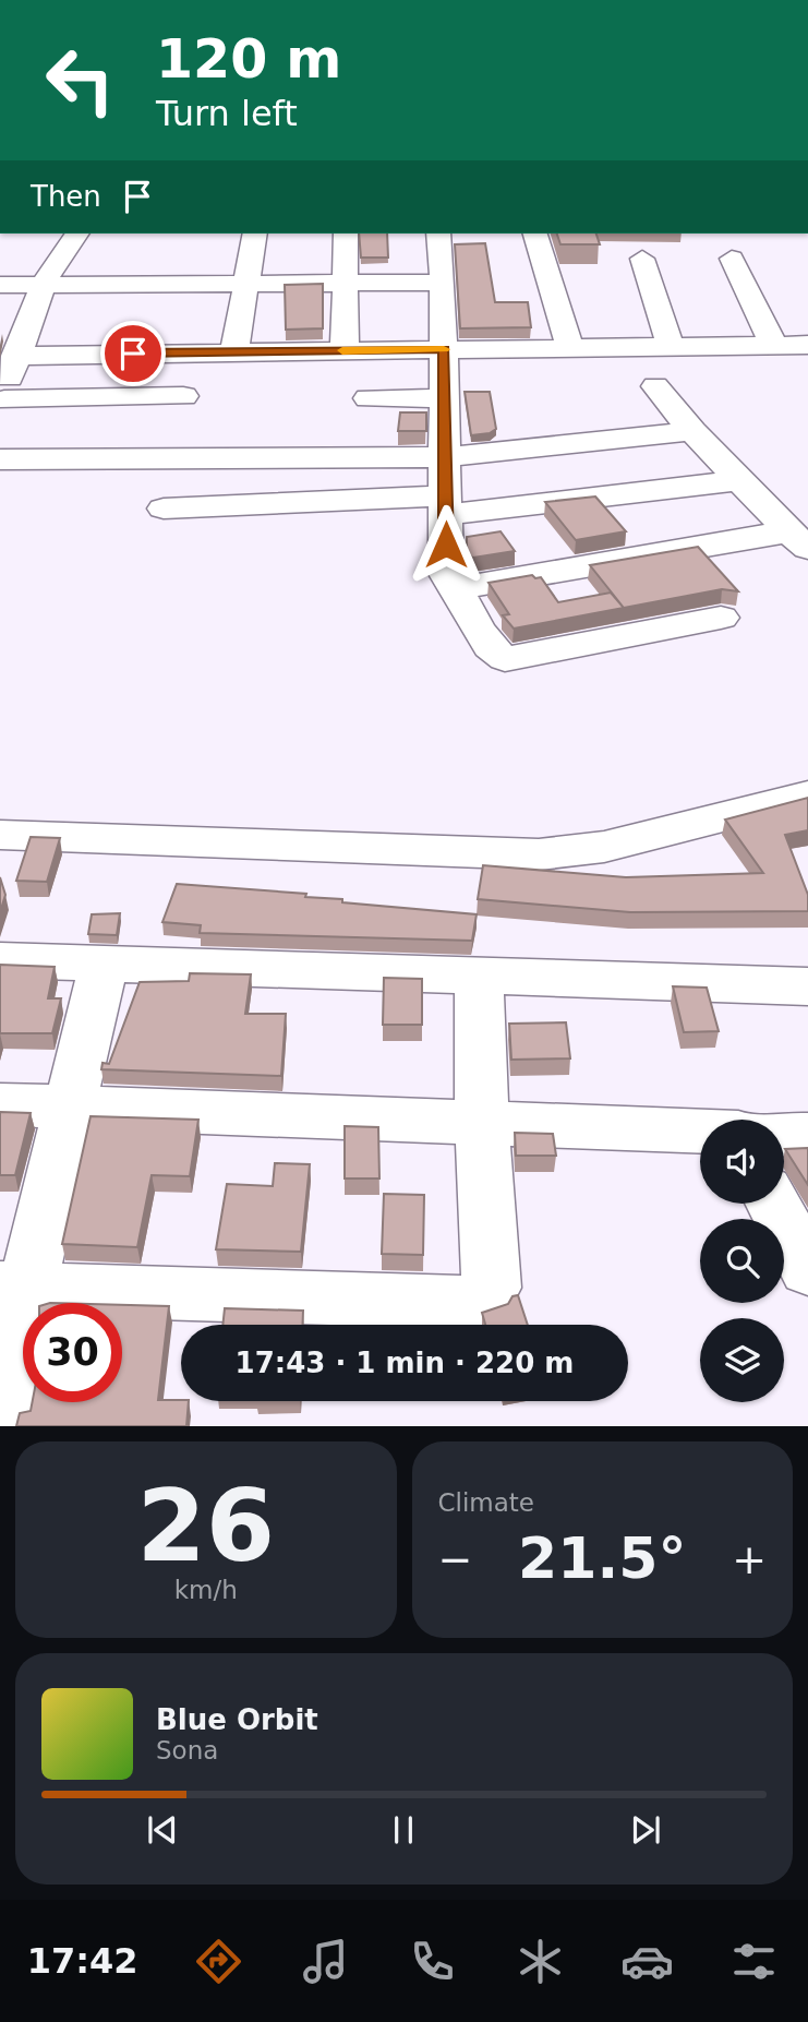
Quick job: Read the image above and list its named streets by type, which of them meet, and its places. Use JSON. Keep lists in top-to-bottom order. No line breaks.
{"page":{"turn":["120 m","Turn left"],"then":"Then","limit":"30","trip":"17:43 · 1 min · 220 m","tile":[["26","km/h"],"Climate"],"heat":["−","21.5°","+"],"song":["Blue Orbit","Sona"],"tabs":"17:42"}}
